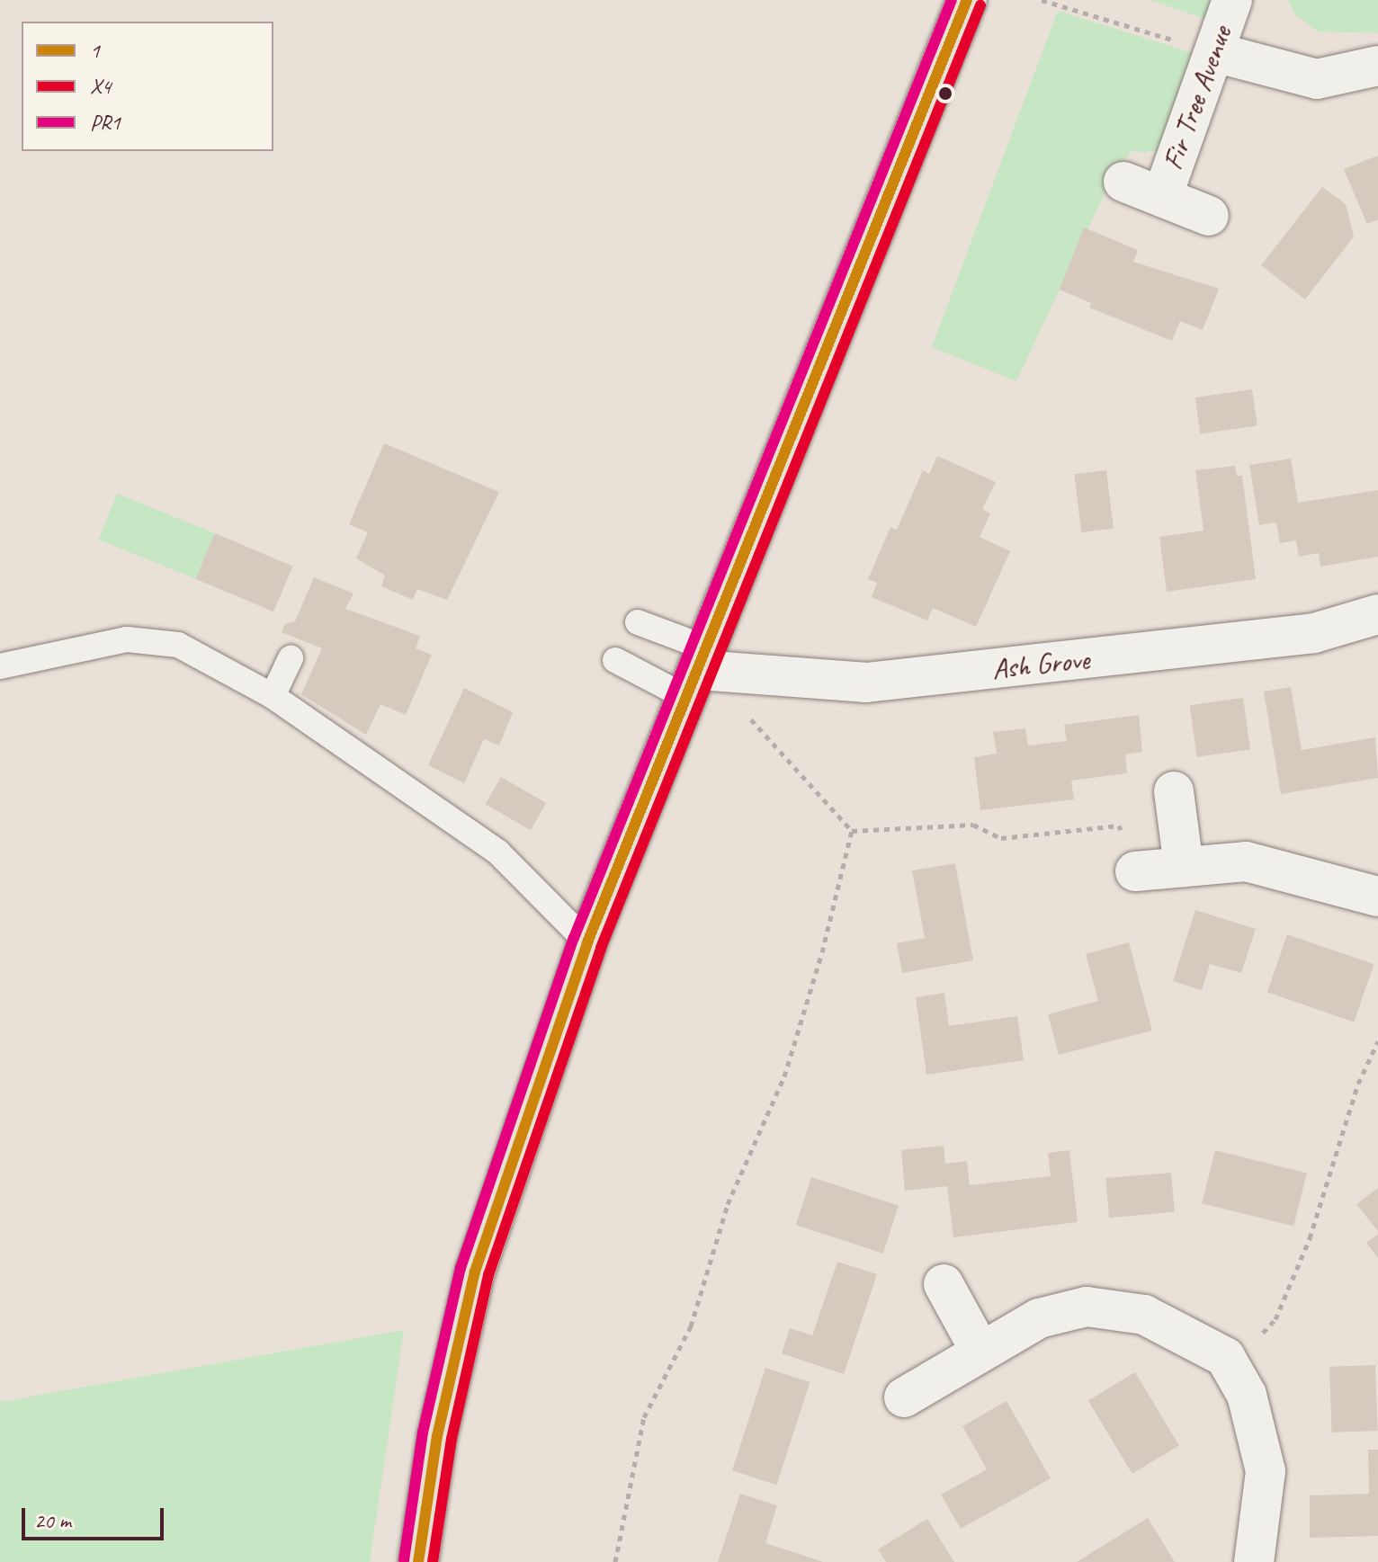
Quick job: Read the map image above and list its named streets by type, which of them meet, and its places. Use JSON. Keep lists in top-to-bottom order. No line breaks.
{"streets":{"street":["Fir Tree Avenue","Ash Grove"]},"lines":["transit line 1","transit line PR1","transit line X4"],"legend":["1","X4","PR1"],"scale_bar":"20 m"}
